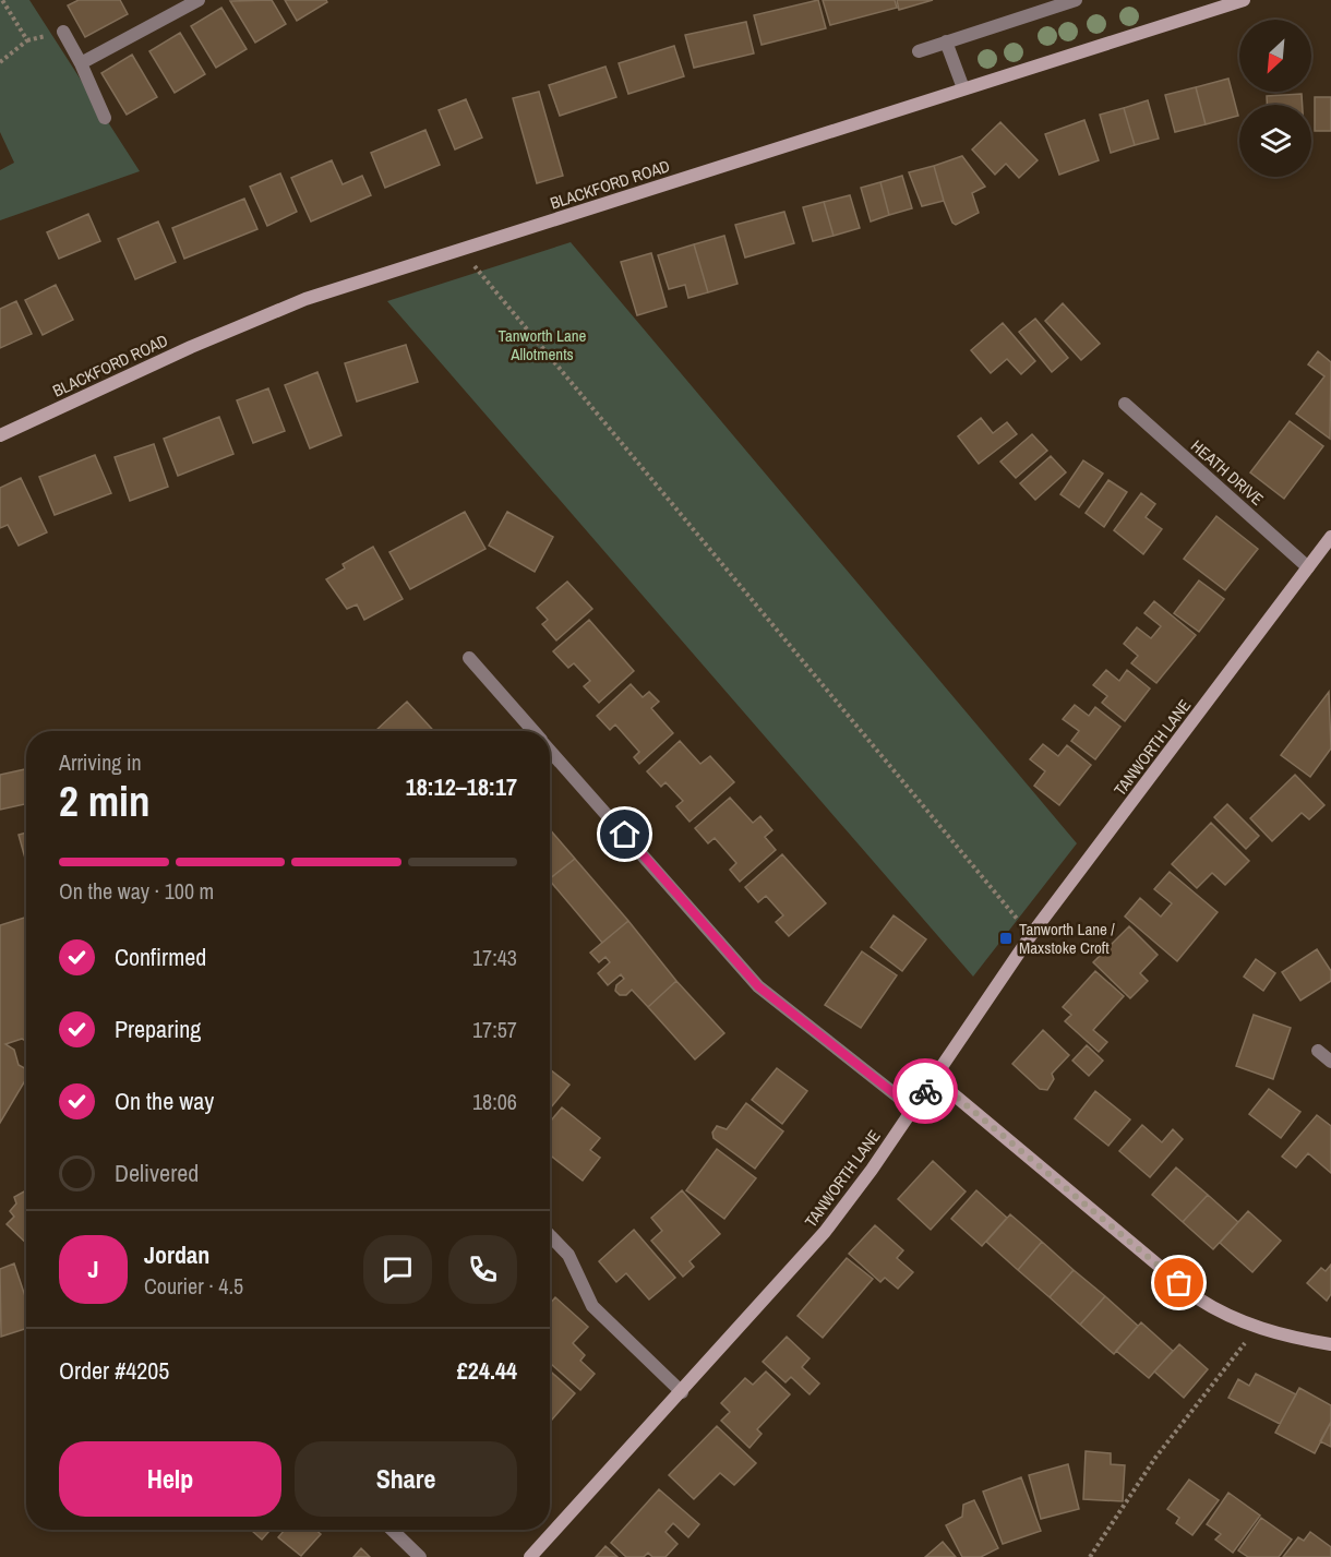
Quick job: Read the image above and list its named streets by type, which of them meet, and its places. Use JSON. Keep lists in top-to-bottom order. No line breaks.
{"streets":{"street":["BLACKFORD ROAD","HEATH DRIVE","TANWORTH LANE"]},"crossings":[["HEATH DRIVE","TANWORTH LANE"]],"parks":["Tanworth Lane Allotments"],"places":{"transit":["Tanworth Lane / Maxstoke Croft"]},"north":"bottom left","page":{"heading":["2 min","Arriving in","18:12–18:17"],"panel":["Jordan","Courier · 4.5","Order #4205","£24.44"],"bar":"On the way · 100 m","list":[["Confirmed","17:43"],["Preparing","17:57"],["On the way","18:06"],"Delivered"],"round":"J","buttons":["Help","Share"]}}
